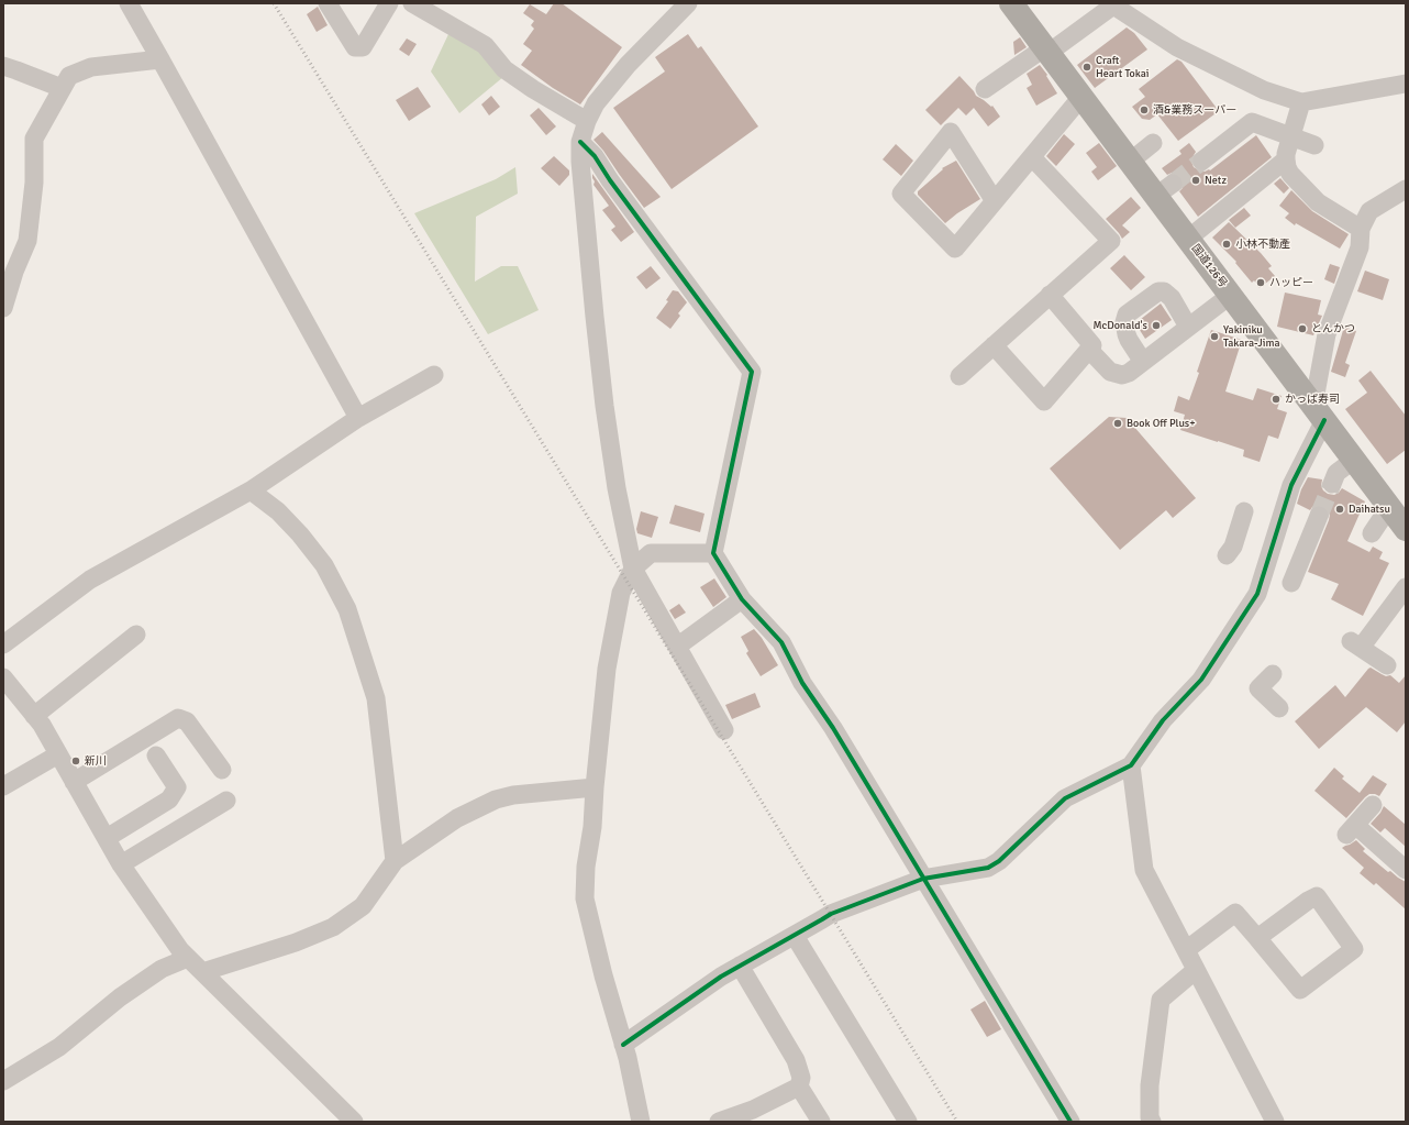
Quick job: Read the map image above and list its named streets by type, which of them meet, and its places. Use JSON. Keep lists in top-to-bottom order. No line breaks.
{"streets":{"highway":["国道126号"]},"places":["Craft Heart Tokai","酒&業務スーパー","Netz","小林不動產","ハッピー","McDonald's","とんかつ","Yakiniku Takara-Jima","かっぱ寿司","Book Off Plus+","Daihatsu","新川"]}
